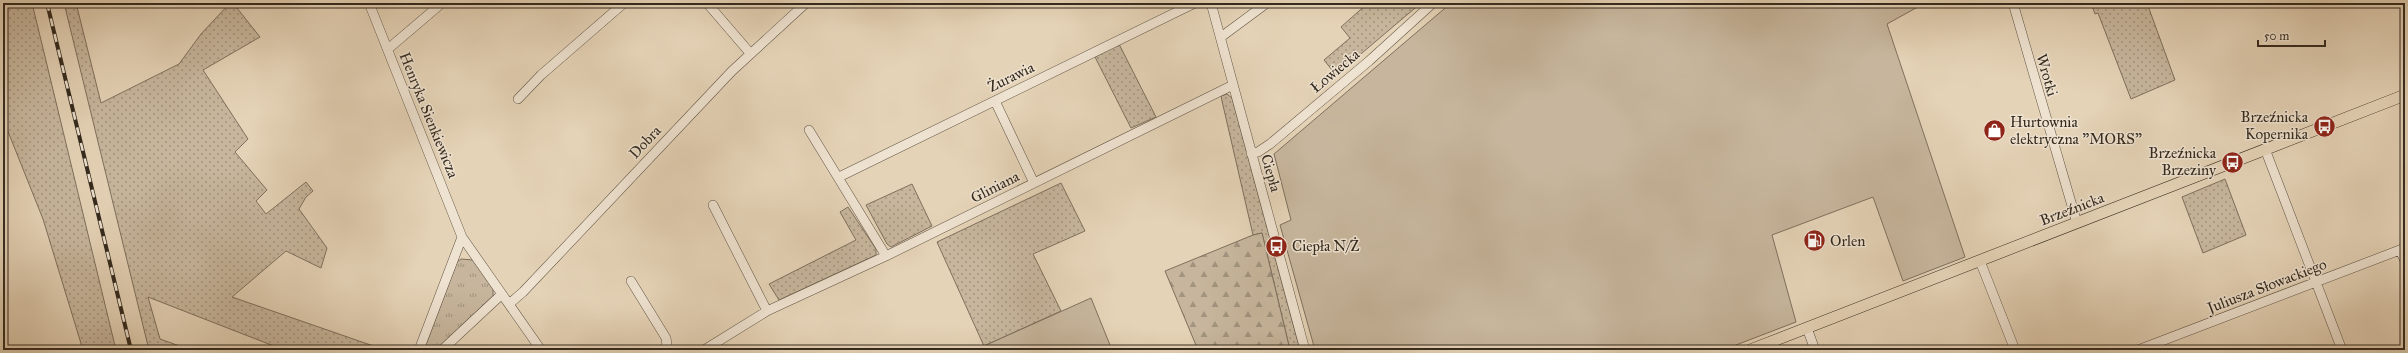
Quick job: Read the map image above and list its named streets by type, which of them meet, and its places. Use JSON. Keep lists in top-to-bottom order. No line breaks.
{"streets":{"main road":["Brzeźnicka"],"street":["Łowiecka","Wrotki","Żurawia","Henryka Sienkiewicza","Dobra","Ciepła","Gliniana","Juliusza Słowackiego"]},"crossings":[["Łowiecka","Ciepła"],["Wrotki","Brzeźnicka"],["Henryka Sienkiewicza","Dobra"],["Ciepła","Gliniana"]],"places":{"bus stop":["Brzeźnicka Kopernika","Brzeźnicka Brzeziny","Ciepła N/Ż"],"shop":["Hurtownia elektryczna \"MORS\""],"fuel station":["Orlen"]},"scale_bar":"50 m"}
